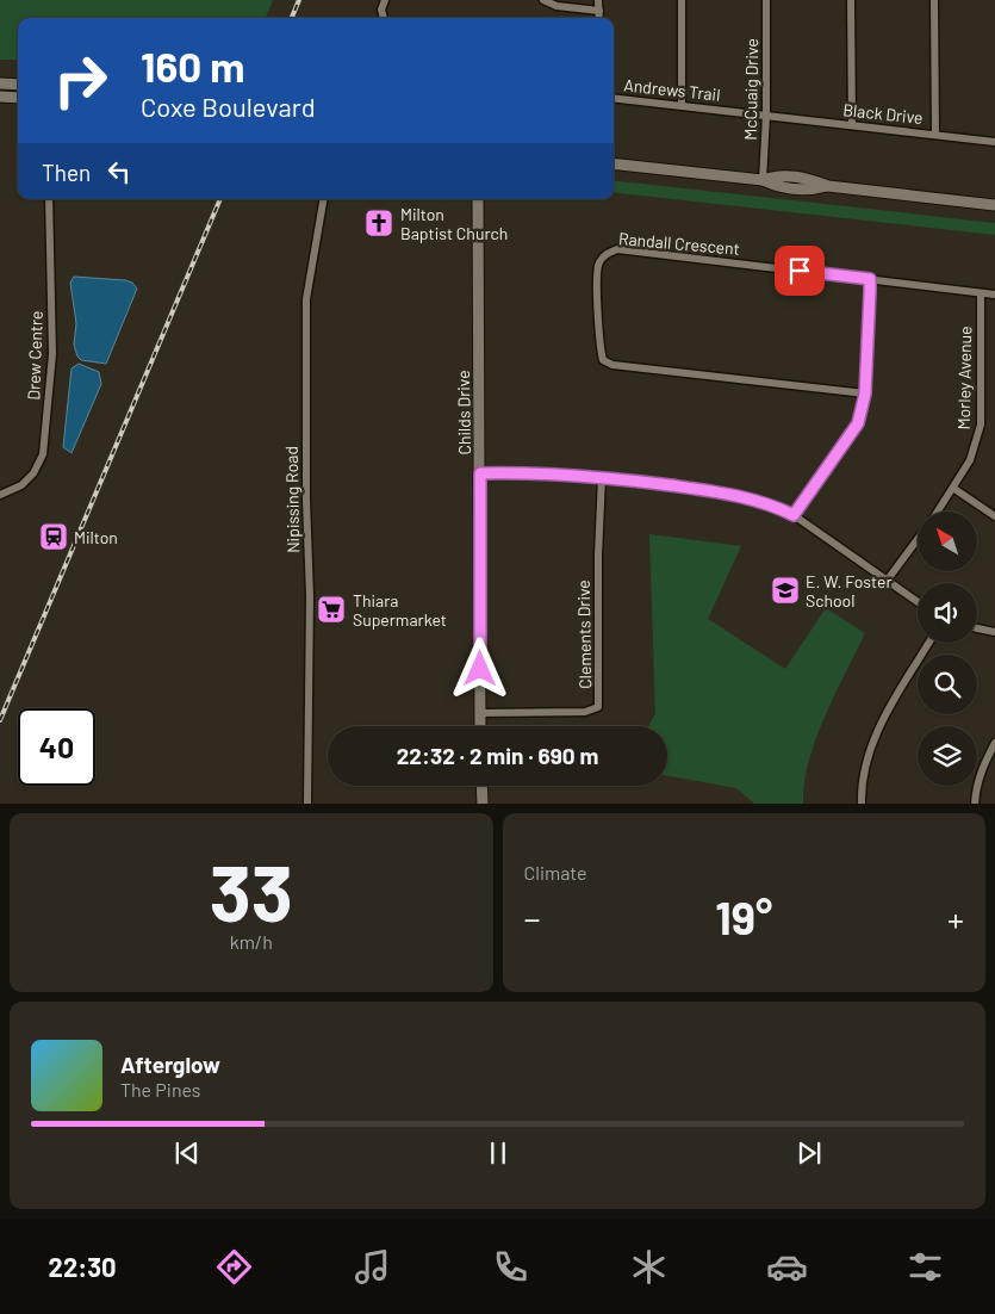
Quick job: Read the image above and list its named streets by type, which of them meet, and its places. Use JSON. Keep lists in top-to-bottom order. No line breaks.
{"streets":{"street":["Andrews Trail","McCuaig Drive","Black Drive","Randall Crescent","Drew Centre","Morley Avenue","Childs Drive","Nipissing Road","Clements Drive"]},"crossings":[["Andrews Trail","McCuaig Drive"],["Andrews Trail","Black Drive"],["McCuaig Drive","Black Drive"],["Randall Crescent","Morley Avenue"],["Childs Drive","Clements Drive"]],"places":{"church":["Milton Baptist Church"],"station":["Milton"],"school or university":["E. W. Foster School"],"supermarket":["Thiara Supermarket"]},"north":"top left","page":{"turn":["160 m","Coxe Boulevard"],"then":"Then","limit":"40","trip":"22:32 · 2 min · 690 m","tile":[["33","km/h"],"Climate"],"heat":["−","19°","+"],"song":["Afterglow","The Pines"],"tabs":"22:30"}}
